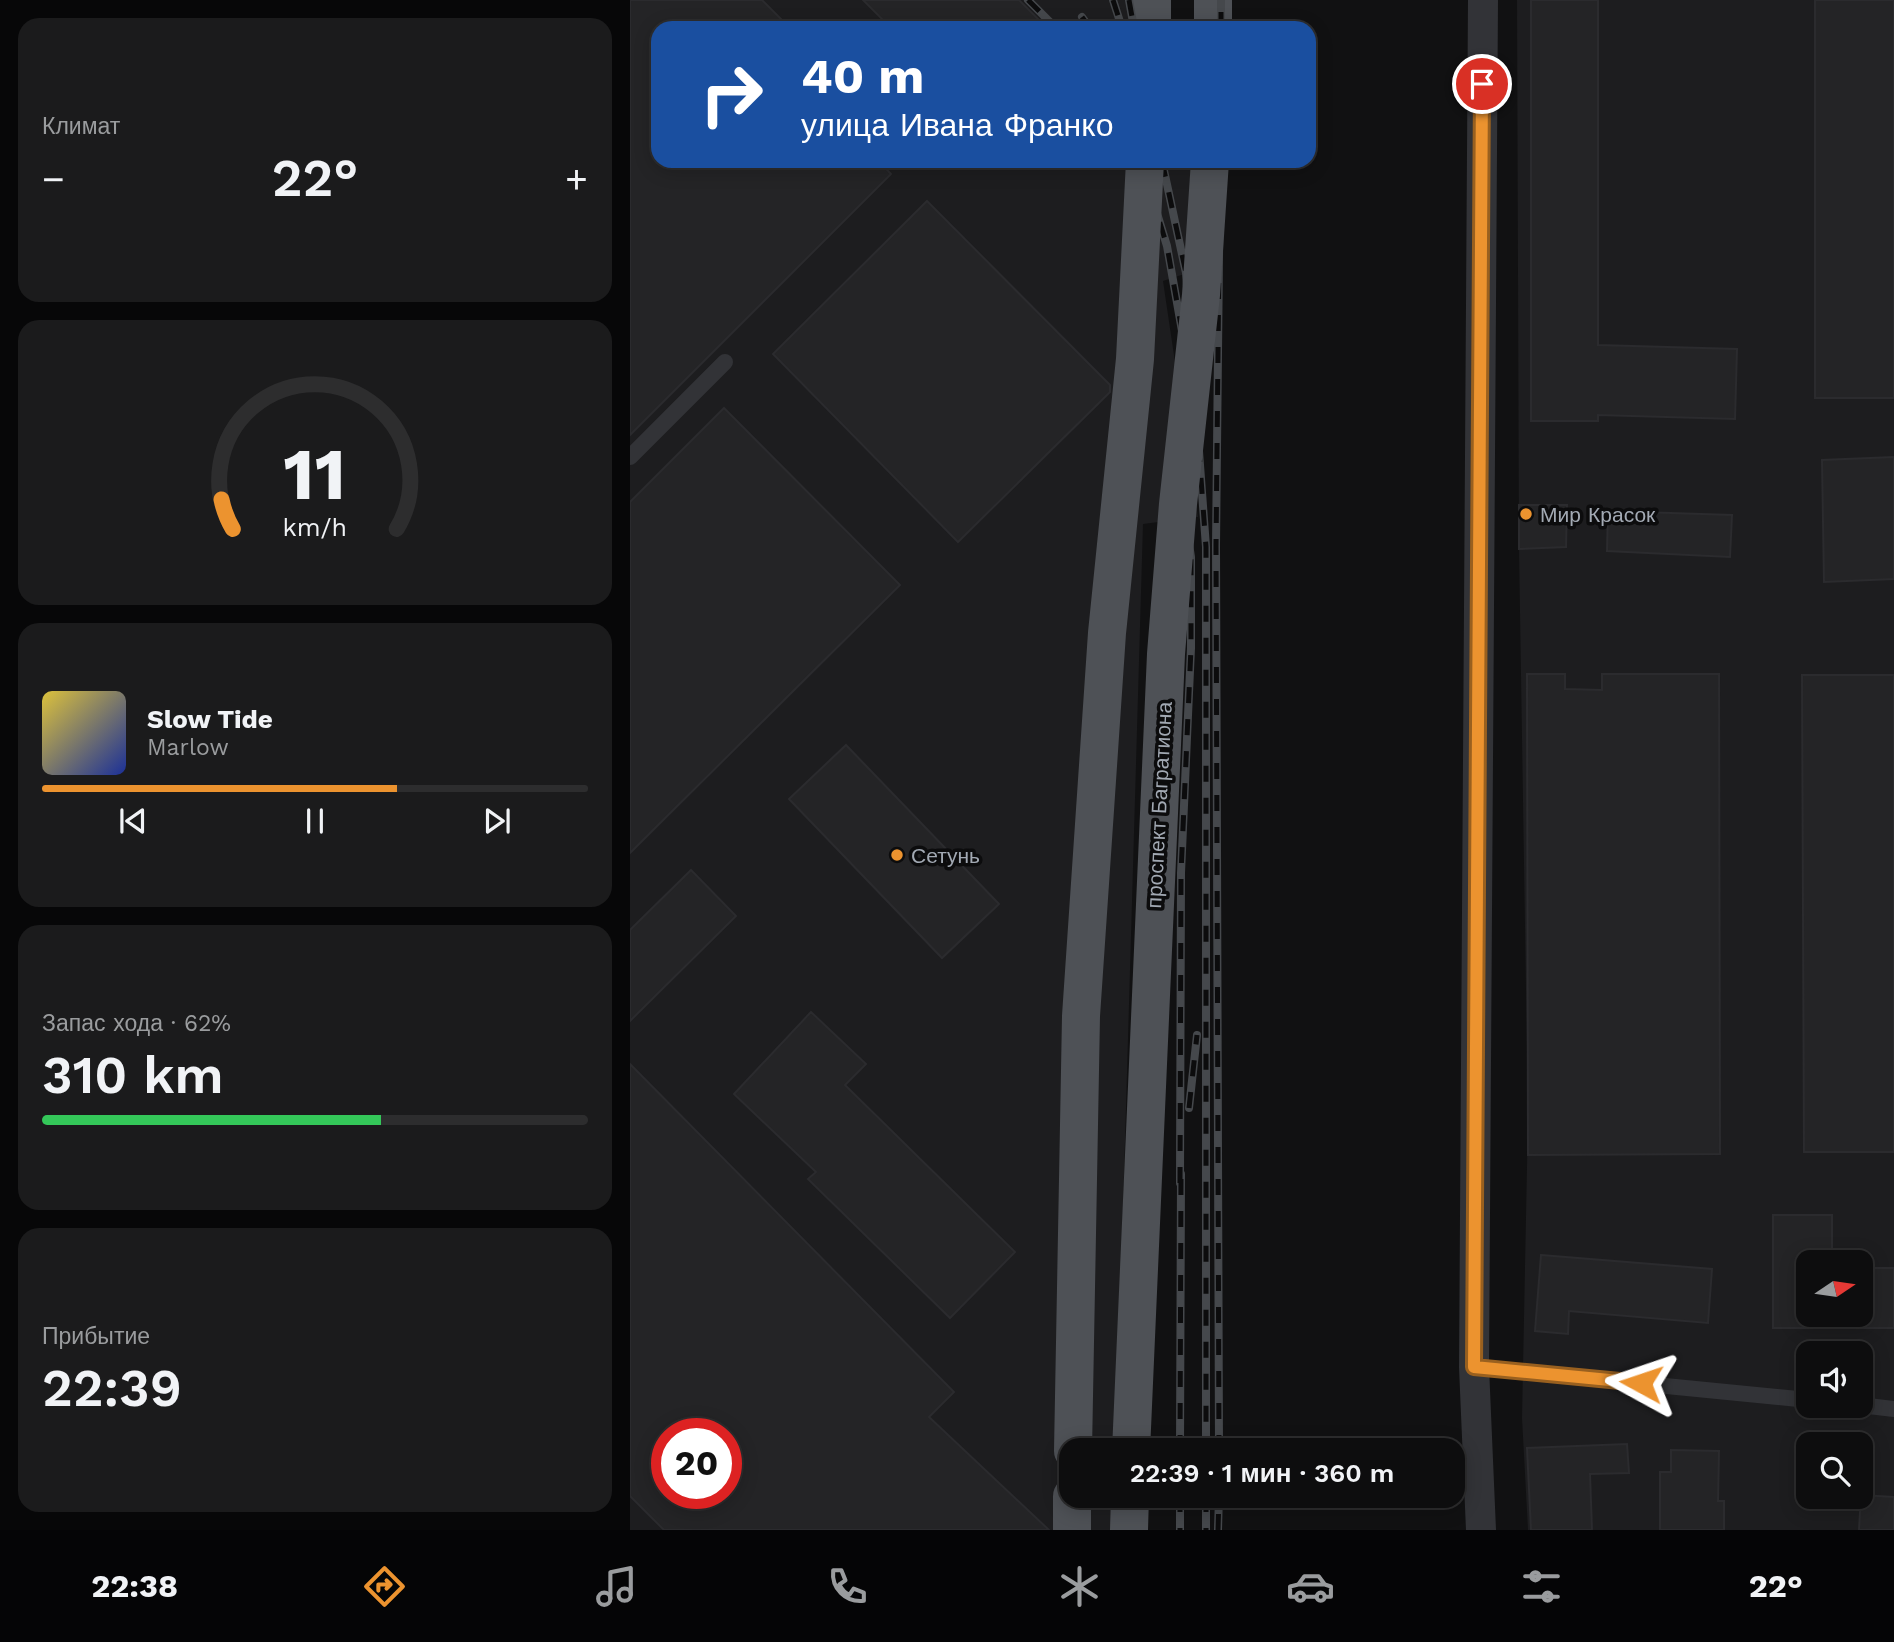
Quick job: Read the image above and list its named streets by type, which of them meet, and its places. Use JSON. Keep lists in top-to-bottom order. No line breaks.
{"streets":{"main road":["проспект Багратиона"]},"places":["Мир Красок","Сетунь"],"north":"right","page":{"tile":["Климат",["Запас хода · 62%","310 km"],["Прибытие","22:39"]],"turn":["40 m","улица Ивана Франко"],"heat":["−","22°","+"],"song":["Slow Tide","Marlow"],"limit":"20","trip":"22:39 · 1 мин · 360 m","tabs":["22:38","22°"],"gauge":["11","km/h"]}}
